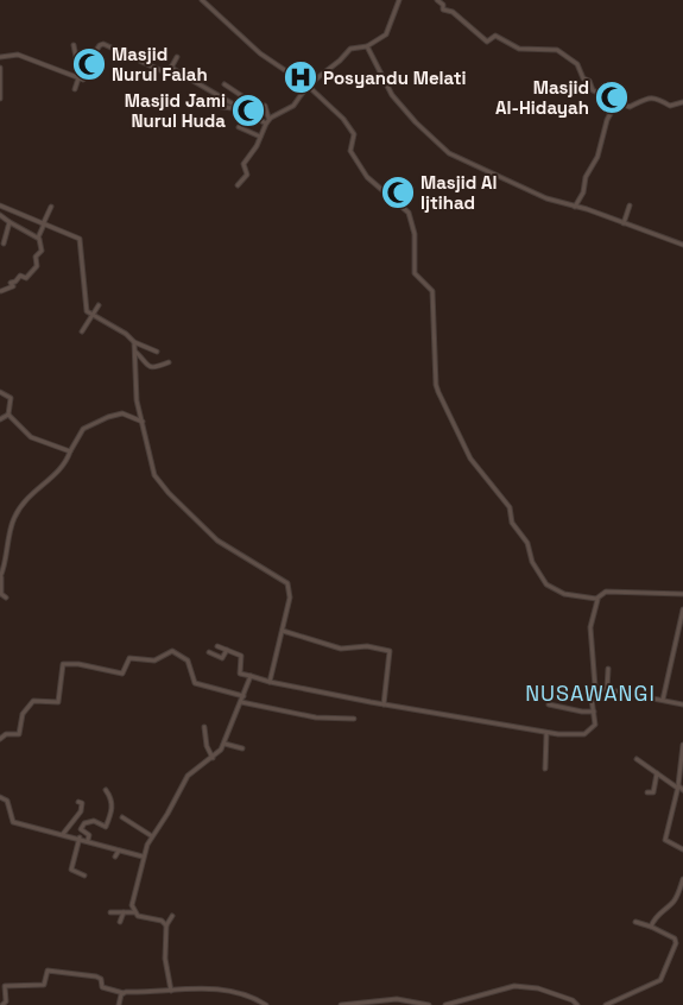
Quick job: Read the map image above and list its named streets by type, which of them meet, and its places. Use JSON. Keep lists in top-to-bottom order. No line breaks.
{"districts":["NUSAWANGI"],"places":{"mosque":["Masjid Nurul Falah","Masjid Al-Hidayah","Masjid Jami Nurul Huda","Masjid Al Ijtihad"],"hospital":["Posyandu Melati"]}}
